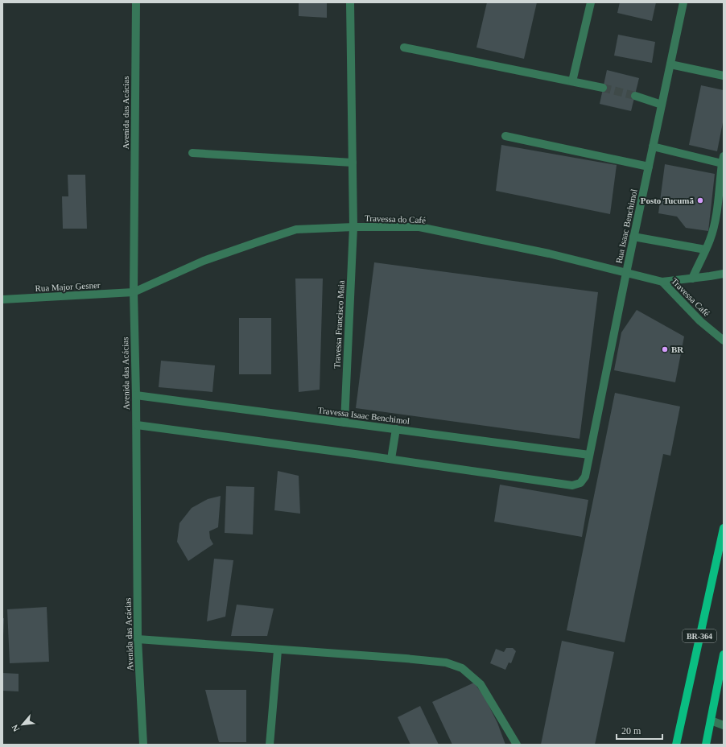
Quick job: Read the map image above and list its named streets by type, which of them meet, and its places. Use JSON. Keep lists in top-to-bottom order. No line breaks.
{"streets":{"main road":["BR-364"],"street":["Avenida das Acácias","Travessa do Café","Rua Isaac Benchimol","Rua Major Gesner","Travessa Café","Travessa Francisco Maia","Travessa Isaac Benchimol"]},"crossings":[["Avenida das Acácias","Travessa do Café"],["Avenida das Acácias","Rua Major Gesner"],["Avenida das Acácias","Travessa Isaac Benchimol"],["Travessa do Café","Rua Isaac Benchimol"],["Travessa do Café","Rua Major Gesner"],["Travessa do Café","Travessa Café"],["Travessa do Café","Travessa Francisco Maia"],["Rua Isaac Benchimol","Travessa Isaac Benchimol"],["Travessa Francisco Maia","Travessa Isaac Benchimol"]],"places":["Posto Tucumã","BR"],"scale_bar":"20 m","north":"bottom left"}
